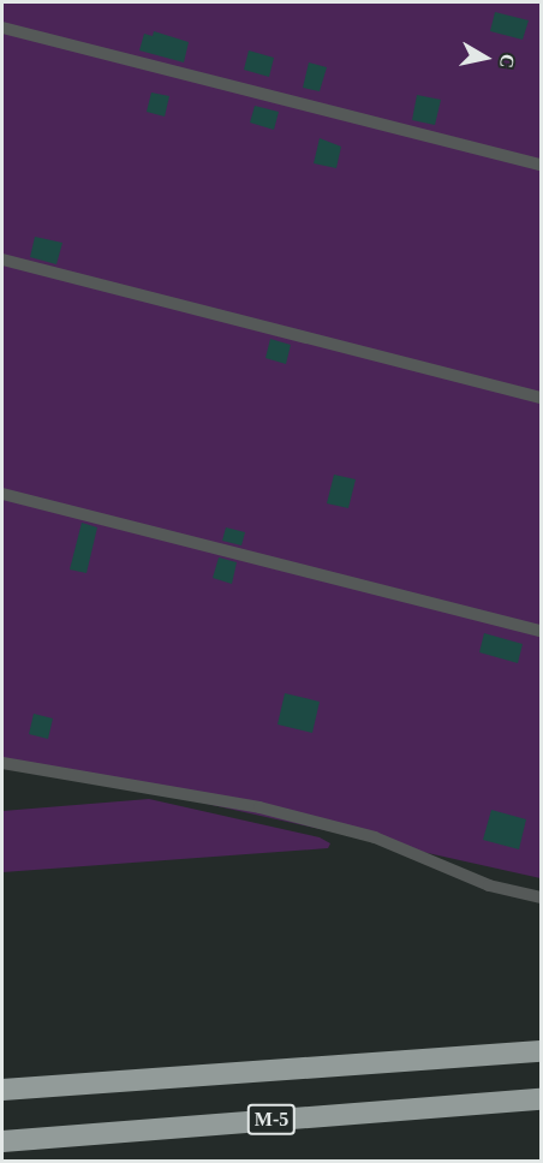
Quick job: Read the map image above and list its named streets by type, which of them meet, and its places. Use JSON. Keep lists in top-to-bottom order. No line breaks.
{"streets":{"highway":["М-5"]},"north":"right"}
